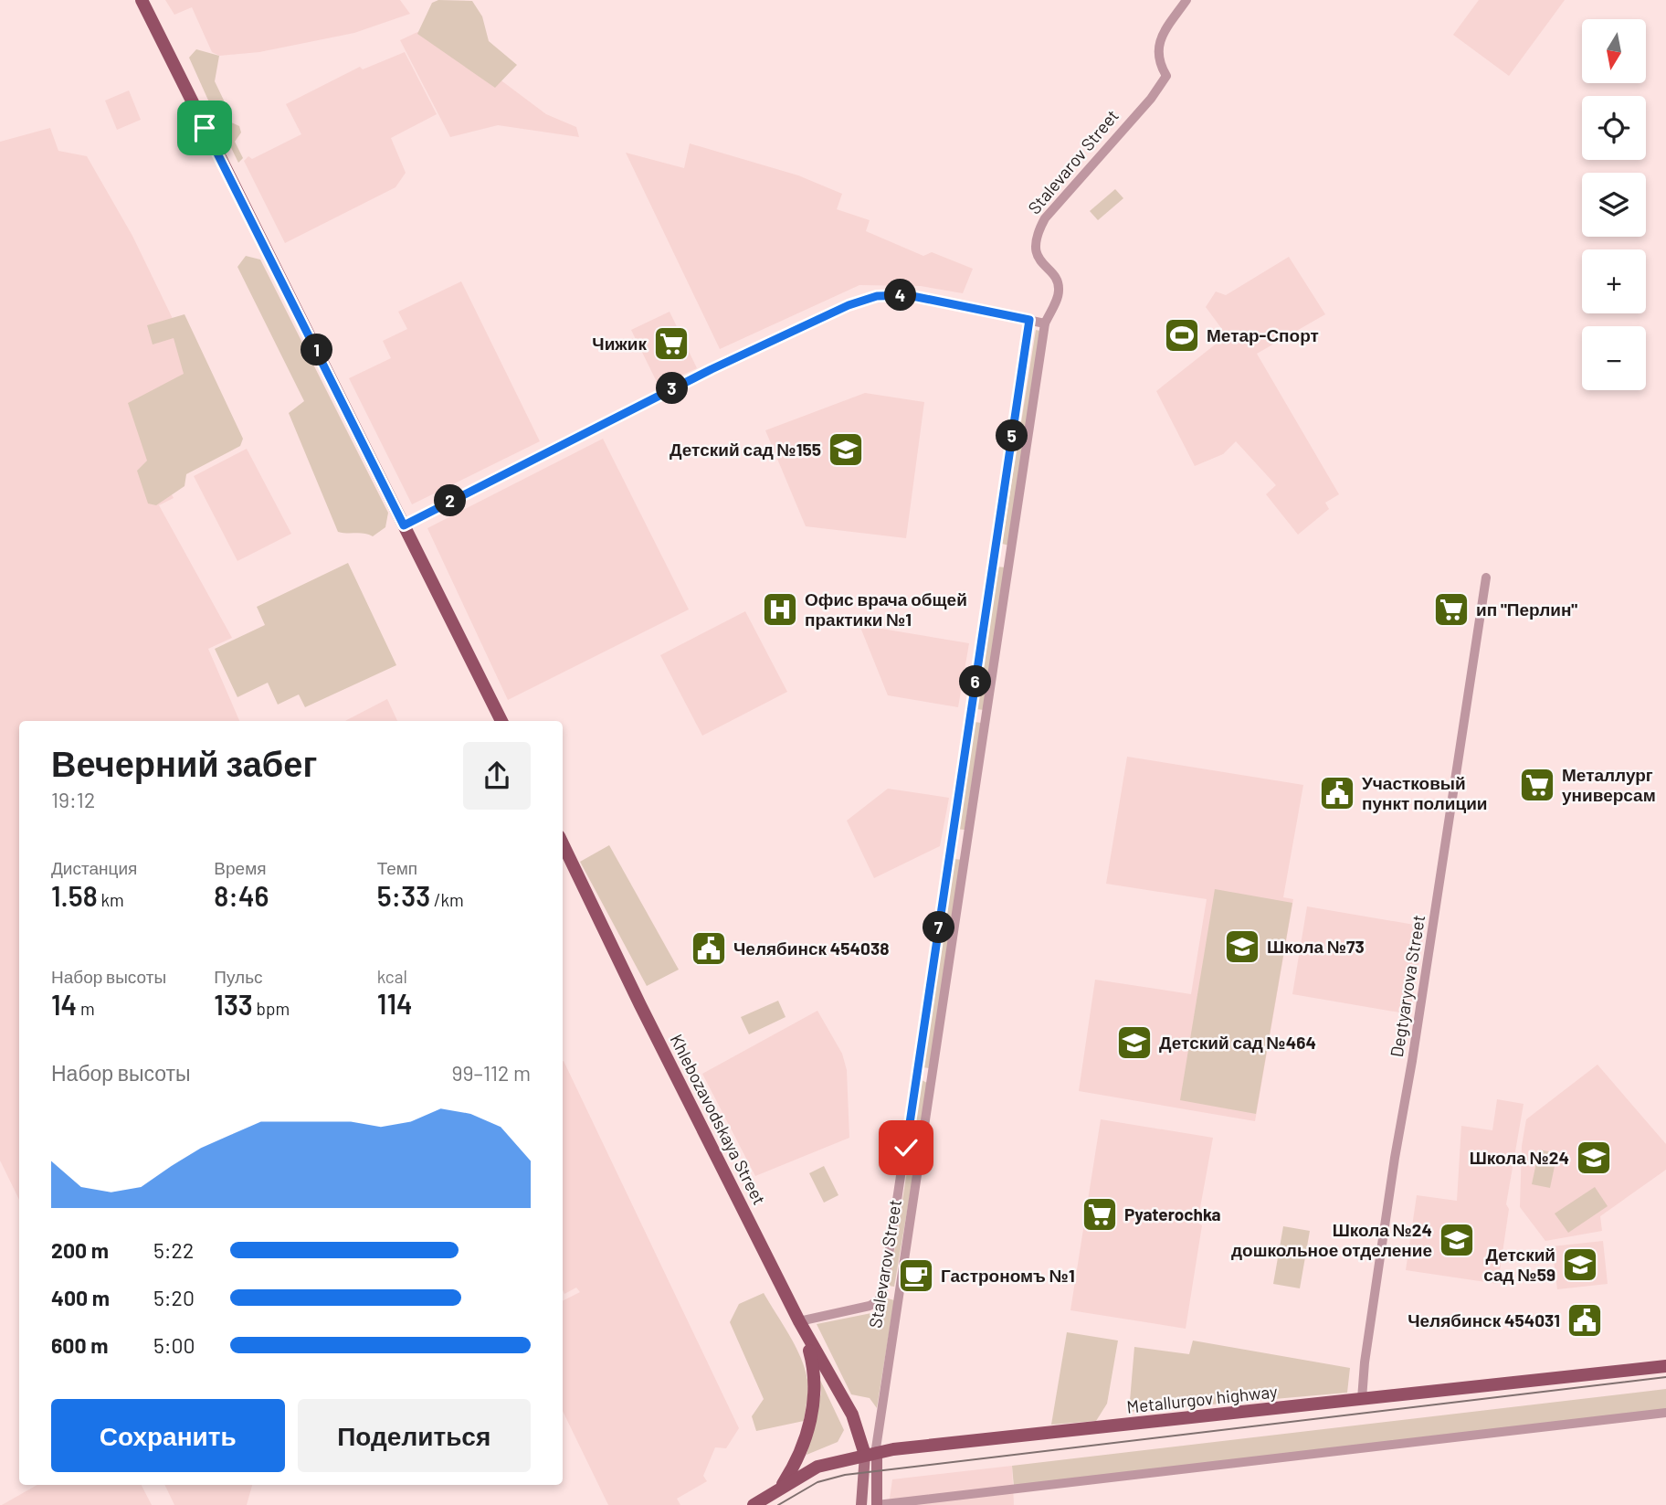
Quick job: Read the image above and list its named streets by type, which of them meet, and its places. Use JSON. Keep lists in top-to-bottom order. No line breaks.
{"streets":{"main road":["Stalevarov Street","Khlebozavodskaya Street","Metallurgov highway"],"street":["Degtyaryova Street"]},"crossings":[["Stalevarov Street","Khlebozavodskaya Street"],["Stalevarov Street","Metallurgov highway"],["Degtyaryova Street","Metallurgov highway"],["Khlebozavodskaya Street","Metallurgov highway"]],"places":{"sports":["Метар-Спорт"],"supermarket":["Чижик","ип \"Перлин\"","Металлург универсам","Pyaterochka"],"school or university":["Детский сад №155","Школа №73","Детский сад №464","Школа №24","Школа №24 дошкольное отделение","Детский сад №59"],"hospital":["Офис врача общей практики №1"],"public building":["Участковый пункт полиции","Челябинск 454038","Челябинск 454031"],"cafe":["Гастрономъ №1"]},"north":"bottom","page":{"map_buttons":["+","−"],"pins":["4","1","3","5","2","6","7"],"heading":["Вечерний забег","19:12"],"stats":[["Дистанция","1.58 km"],["Время","8:46"],["Темп","5:33 /km"],["Набор высоты","14 m"],["Пульс","133 bpm"],["kcal","114"]],"chart":["Набор высоты","99–112 m"],"list":[{"name":"200 m","note":"5:22"},{"name":"400 m","note":"5:20"},{"name":"600 m","note":"5:00"}],"buttons":["Сохранить","Поделиться"]}}
